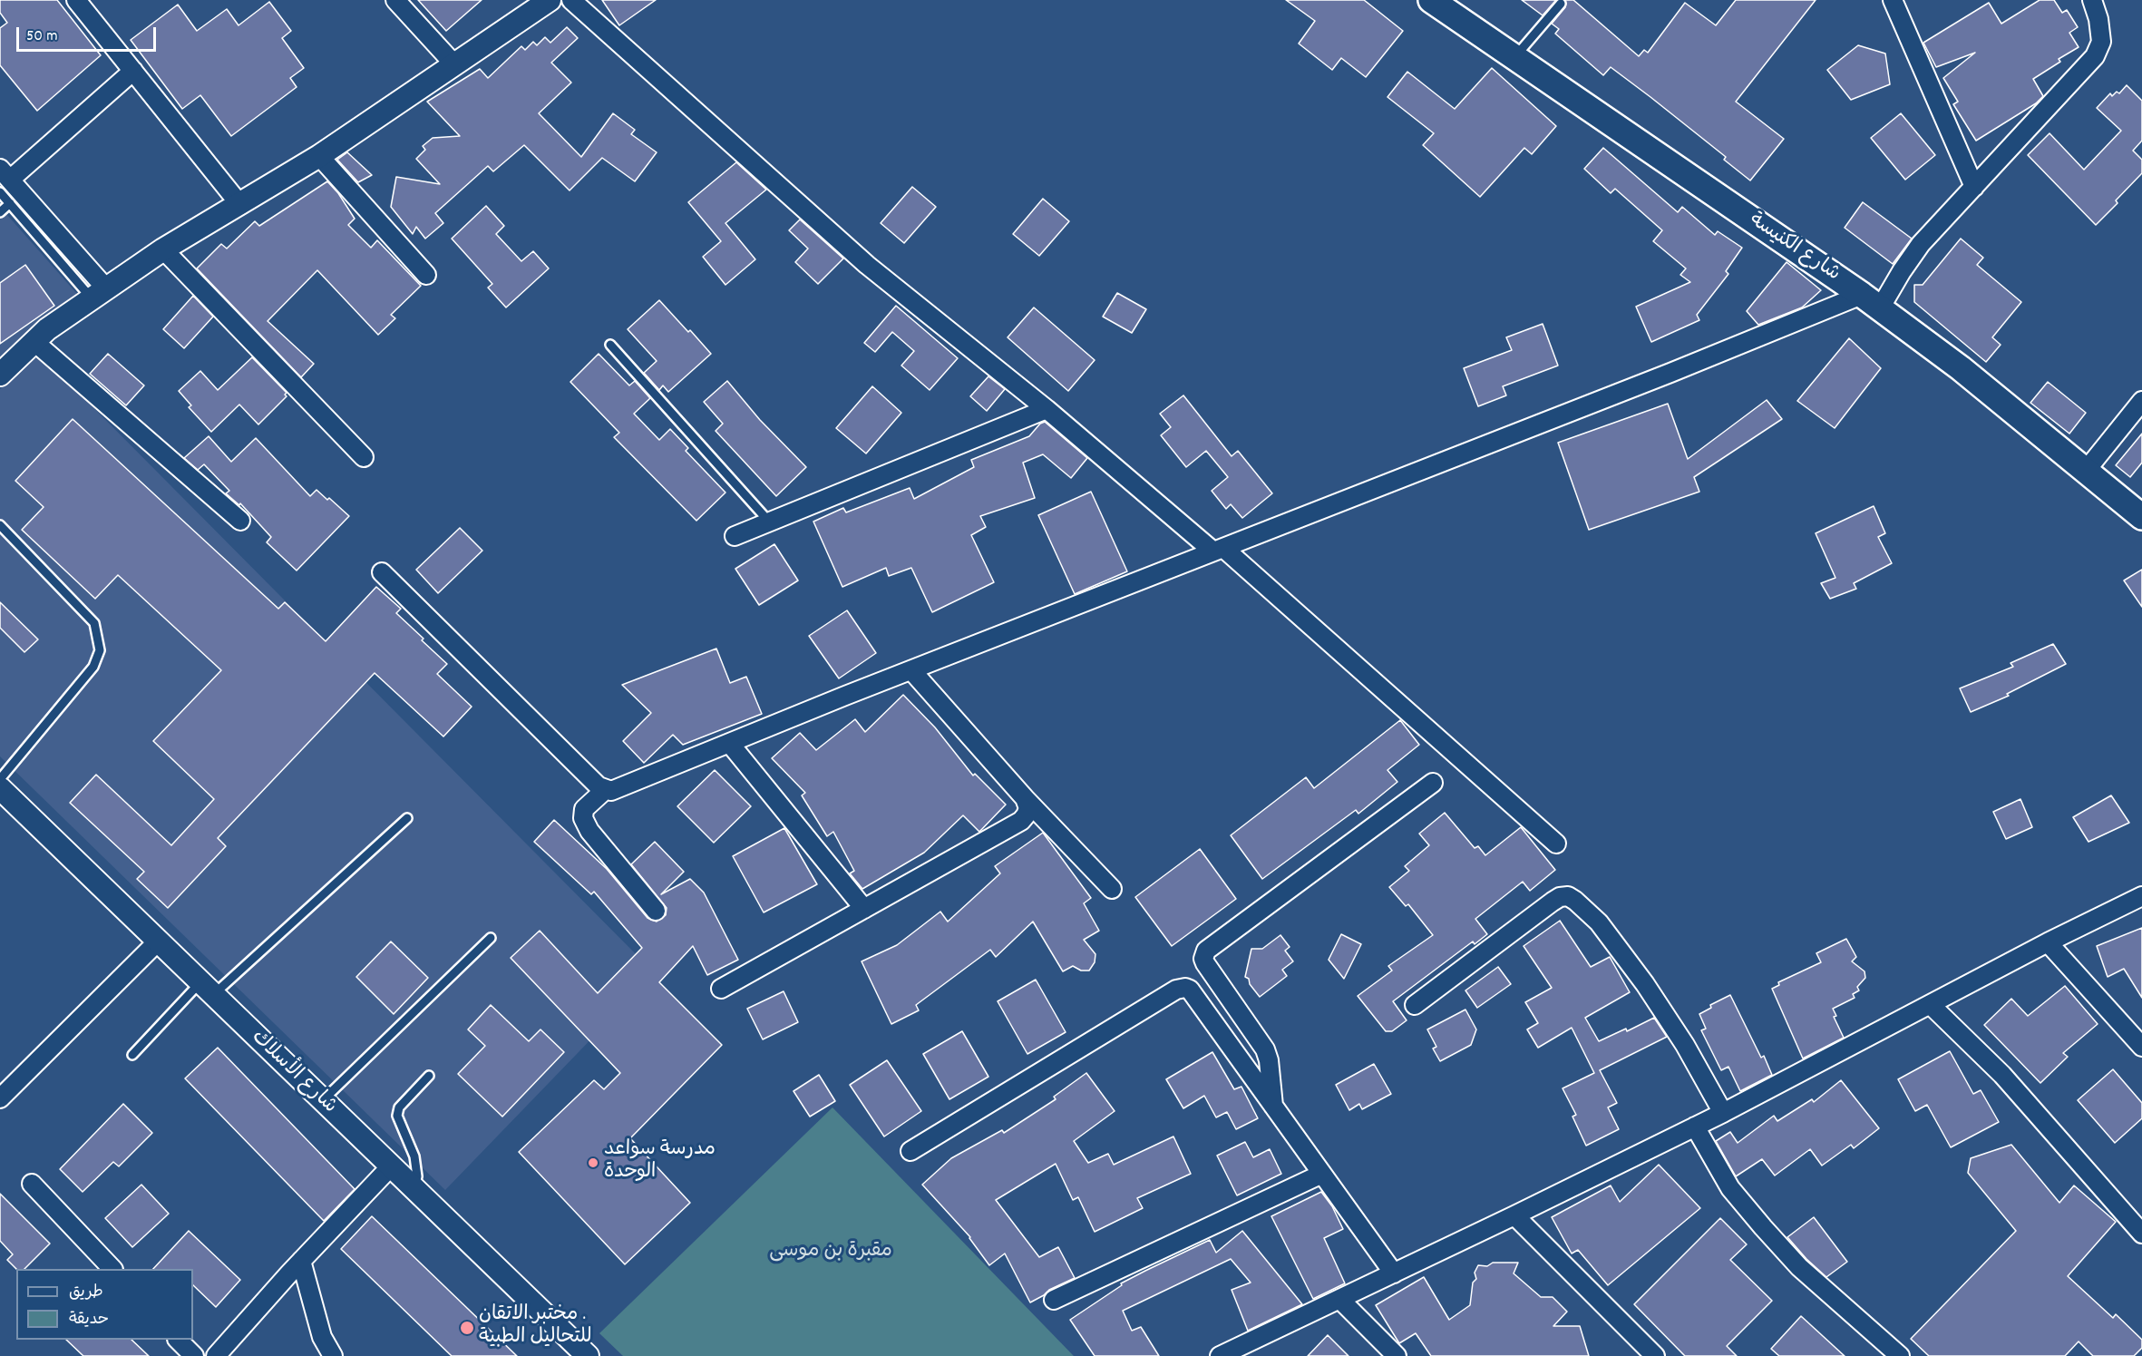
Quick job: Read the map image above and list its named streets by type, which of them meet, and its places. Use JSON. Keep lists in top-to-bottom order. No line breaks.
{"streets":{"main road":["شارع الكنيسة"],"street":["شارع الأسلاك"]},"parks":["مقبرة بن موسى"],"places":["مدرسة سواعد الوحدة","مختبر اﻻتقان . للتحاليل الطبية"],"legend":["طريق","حديقة"],"scale_bar":"50 m"}
